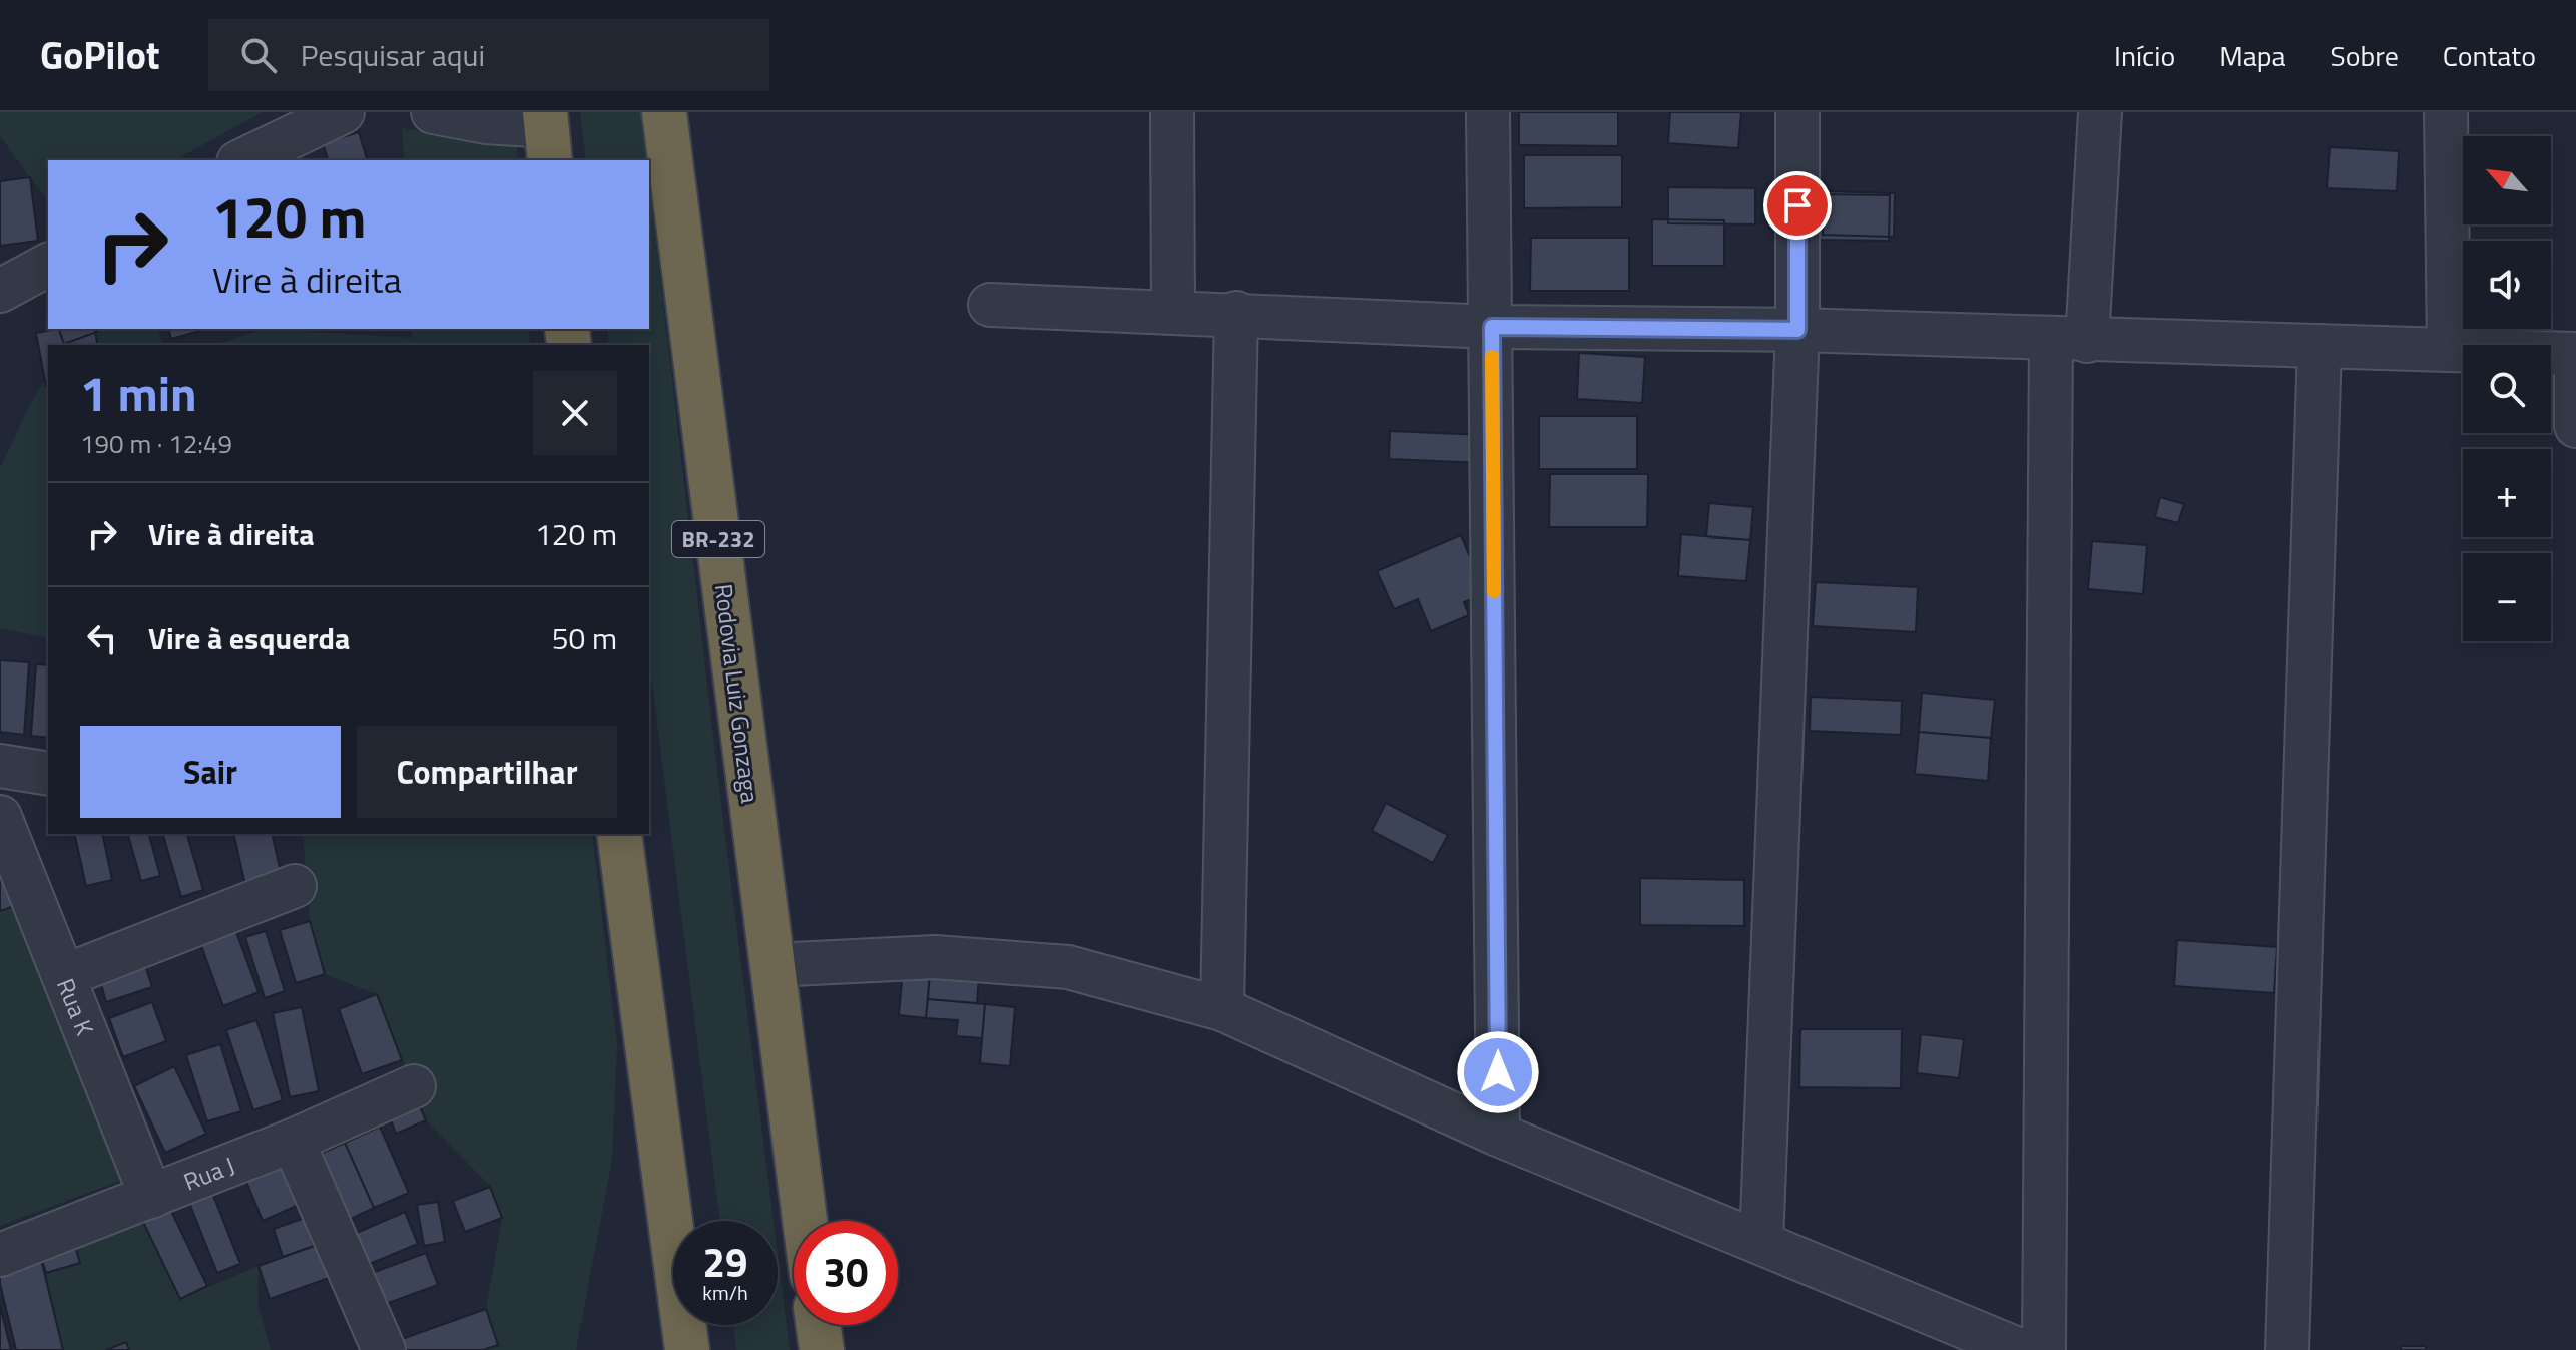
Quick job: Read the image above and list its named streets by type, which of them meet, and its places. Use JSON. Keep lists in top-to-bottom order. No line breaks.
{"streets":{"highway":["BR-232","Rodovia Luiz Gonzaga"],"street":["Rua K","Rua J"]},"crossings":[["Rua K","Rua J"]],"north":"top left","page":{"header":"GoPilot","search":"Pesquisar aqui","nav":["Início","Mapa","Sobre","Contato"],"map_buttons":["+","−"],"turn":["120 m","Vire à direita"],"heading":["1 min","190 m · 12:49"],"list":[{"name":"Vire à direita","value":"120 m"},{"name":"Vire à esquerda","value":"50 m"}],"buttons":["Sair","Compartilhar"],"speed":"29 km/h","limit":"30"}}
